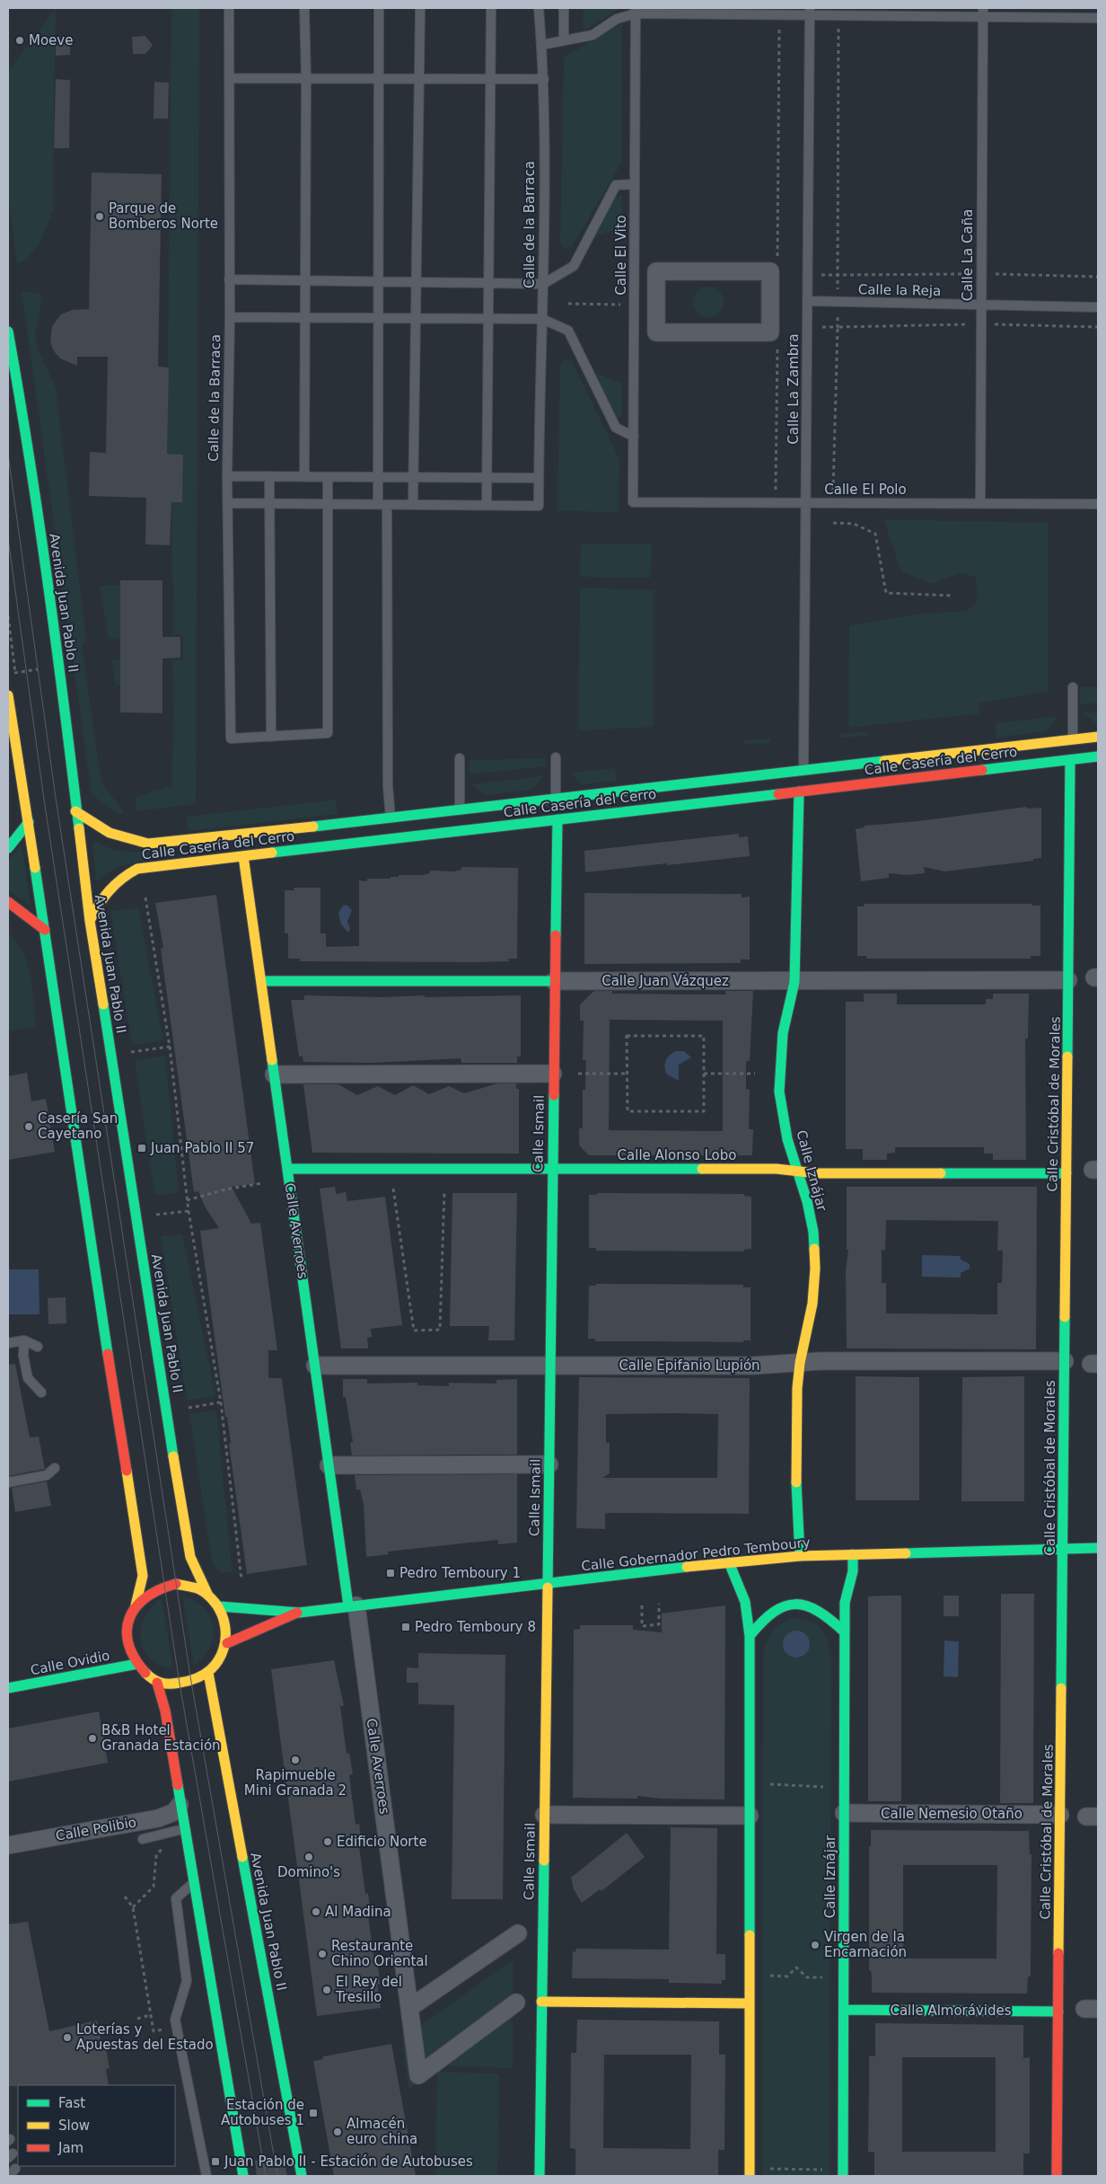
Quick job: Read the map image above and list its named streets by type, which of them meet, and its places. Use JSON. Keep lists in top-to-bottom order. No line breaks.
{"streets":{"street":["Avenida Juan Pablo II","Calle Casería del Cerro","Calle Juan Vázquez","Calle Cristóbal de Morales","Calle Ismail","Calle Alonso Lobo","Calle Iznájar","Calle Averroes","Calle Epifanio Lupión","Calle Gobernador Pedro Temboury","Calle Ovidio","Calle Nemesio Otaño","Calle Polibio","Calle Almorávides"],"lane":["Calle de la Barraca","Calle El Vito","Calle La Caña","Calle la Reja","Calle La Zambra","Calle El Polo"]},"crossings":[["Calle El Vito","Calle El Polo"],["Calle La Caña","Calle la Reja"],["Calle La Caña","Calle El Polo"],["Calle la Reja","Calle La Zambra"],["Calle La Zambra","Calle El Polo"],["Calle La Zambra","Calle Casería del Cerro"],["Avenida Juan Pablo II","Calle Casería del Cerro"],["Avenida Juan Pablo II","Calle Gobernador Pedro Temboury"],["Avenida Juan Pablo II","Calle Ovidio"],["Calle Casería del Cerro","Calle Cristóbal de Morales"],["Calle Casería del Cerro","Calle Ismail"],["Calle Casería del Cerro","Calle Iznájar"],["Calle Casería del Cerro","Calle Averroes"],["Calle Juan Vázquez","Calle Cristóbal de Morales"],["Calle Juan Vázquez","Calle Ismail"],["Calle Juan Vázquez","Calle Iznájar"],["Calle Juan Vázquez","Calle Averroes"],["Calle Cristóbal de Morales","Calle Alonso Lobo"],["Calle Cristóbal de Morales","Calle Epifanio Lupión"],["Calle Cristóbal de Morales","Calle Gobernador Pedro Temboury"],["Calle Cristóbal de Morales","Calle Nemesio Otaño"],["Calle Cristóbal de Morales","Calle Almorávides"],["Calle Ismail","Calle Alonso Lobo"],["Calle Ismail","Calle Epifanio Lupión"],["Calle Ismail","Calle Gobernador Pedro Temboury"],["Calle Alonso Lobo","Calle Iznájar"],["Calle Alonso Lobo","Calle Averroes"],["Calle Iznájar","Calle Epifanio Lupión"],["Calle Iznájar","Calle Gobernador Pedro Temboury"],["Calle Iznájar","Calle Nemesio Otaño"],["Calle Iznájar","Calle Almorávides"],["Calle Averroes","Calle Epifanio Lupión"],["Calle Averroes","Calle Gobernador Pedro Temboury"],["Calle Gobernador Pedro Temboury","Calle Ovidio"]],"places":{"other":["Moeve","Parque de Bomberos Norte","Casería San Cayetano","B&B Hotel Granada Estación","Rapimueble Mini Granada 2","Edificio Norte","Domino's","Al Madina","Virgen de la Encarnación","Restaurante Chino Oriental","El Rey del Tresillo","Loterías y Apuestas del Estado","Almacén euro china"],"transit":["Juan Pablo II 57","Pedro Temboury 1","Pedro Temboury 8","Estación de Autobuses 1","Juan Pablo II - Estación de Autobuses"]},"legend":["Fast","Slow","Jam"]}
